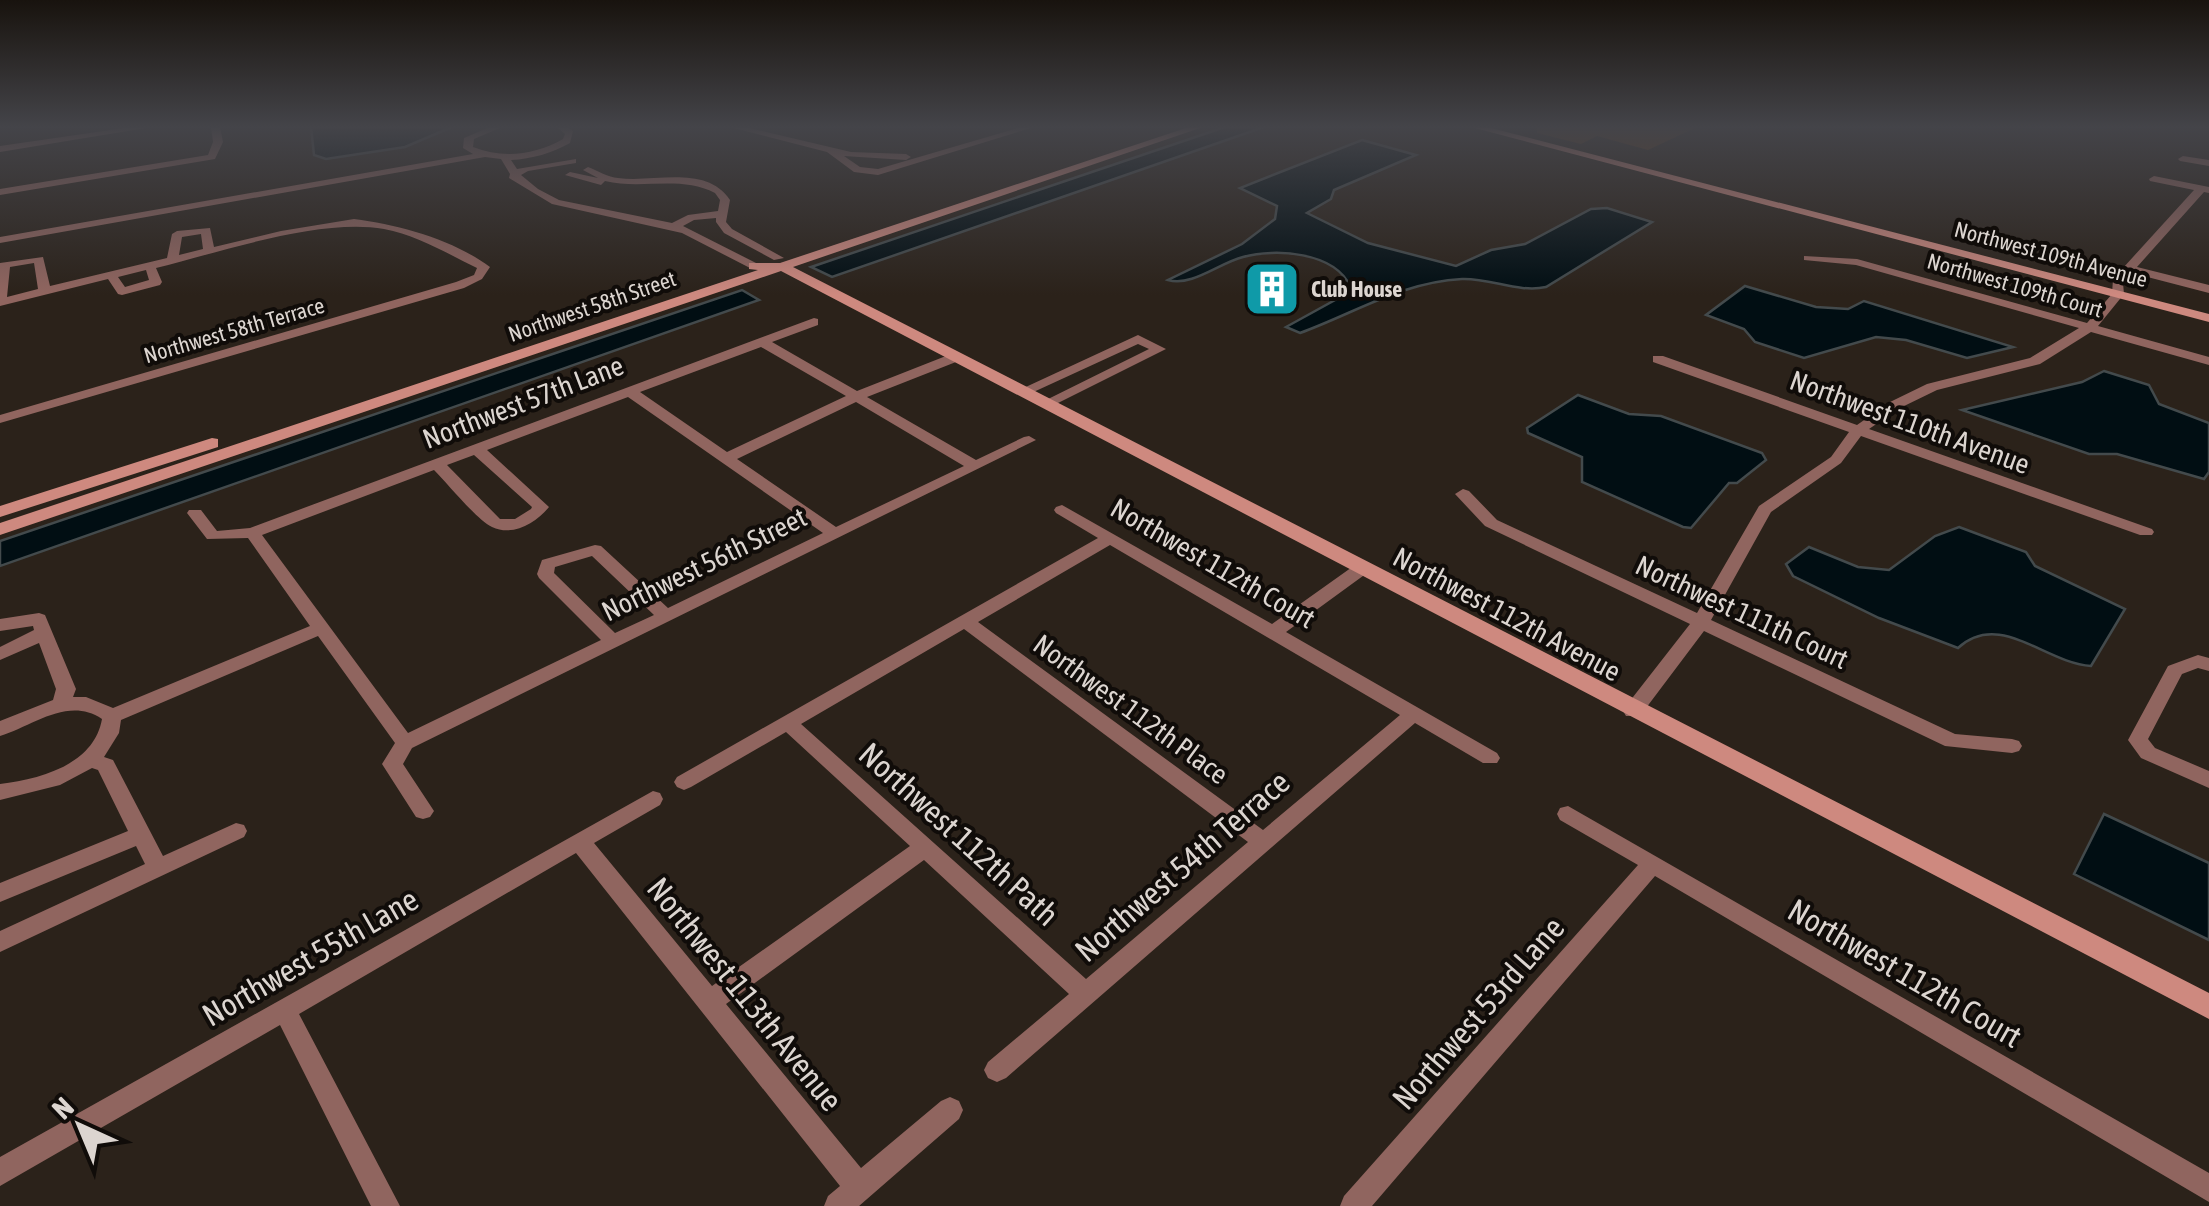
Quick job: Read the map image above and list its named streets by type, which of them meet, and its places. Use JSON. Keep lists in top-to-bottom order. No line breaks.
{"streets":{"street":["Northwest 109th Avenue","Northwest 109th Court","Northwest 58th Street","Northwest 58th Terrace","Northwest 57th Lane","Northwest 110th Avenue","Northwest 112th Court","Northwest 56th Street","Northwest 111th Court","Northwest 112th Avenue","Northwest 112th Place","Northwest 112th Path","Northwest 54th Terrace","Northwest 55th Lane","Northwest 113th Avenue","Northwest 53rd Lane"]},"crossings":[["Northwest 58th Street","Northwest 112th Avenue"],["Northwest 112th Court","Northwest 54th Terrace"],["Northwest 112th Court","Northwest 53rd Lane"],["Northwest 112th Place","Northwest 54th Terrace"],["Northwest 112th Path","Northwest 54th Terrace"],["Northwest 55th Lane","Northwest 113th Avenue"]],"places":{"building":["Club House"]},"north":"top left"}
